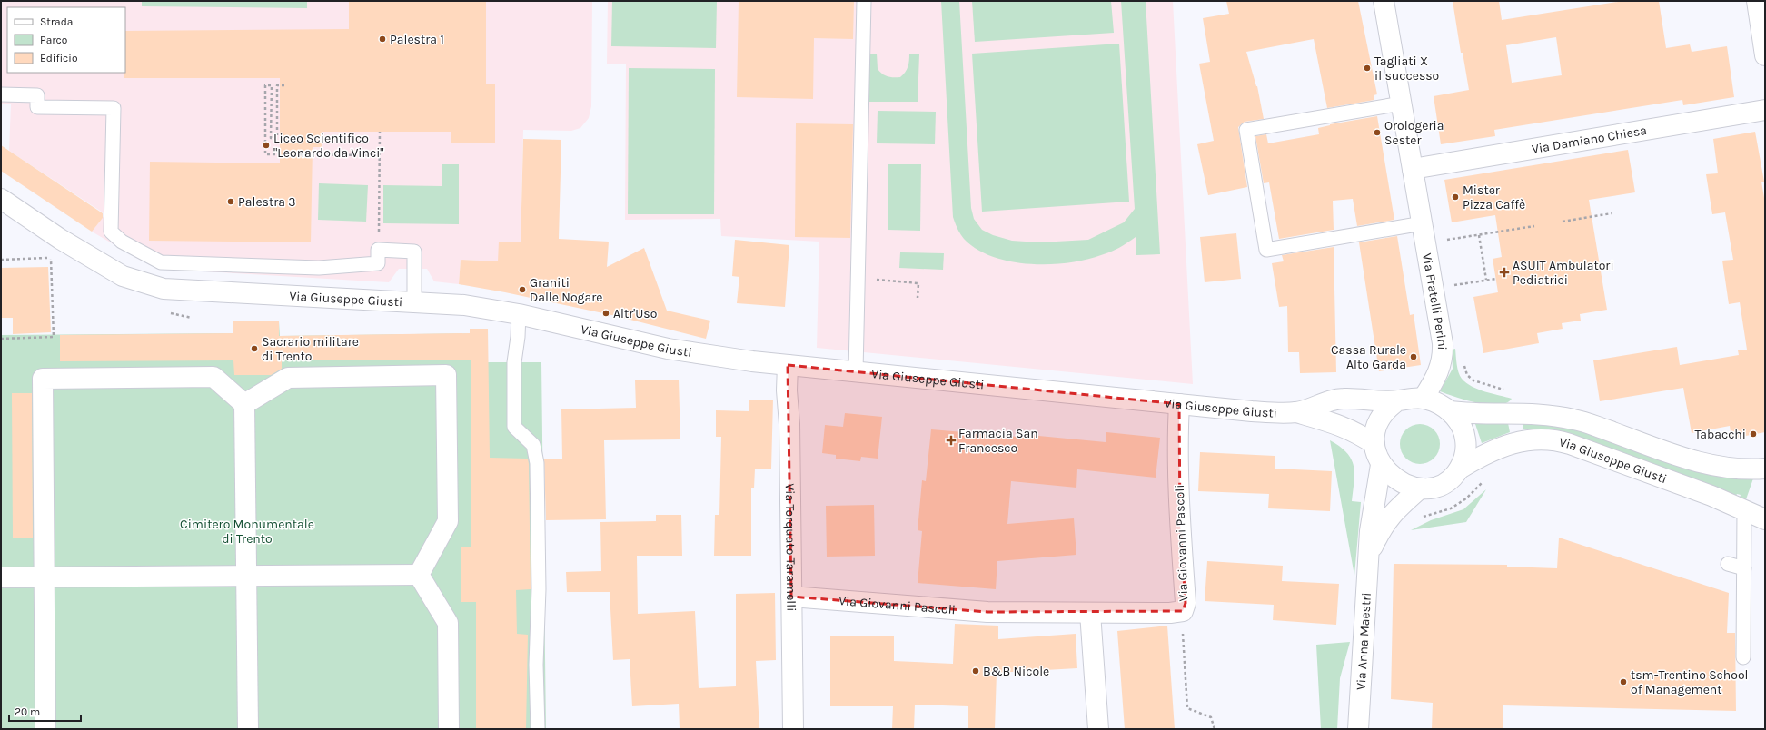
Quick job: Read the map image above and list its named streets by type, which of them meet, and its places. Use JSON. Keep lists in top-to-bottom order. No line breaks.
{"streets":{"street":["Via Damiano Chiesa","Via Giuseppe Giusti","Via Fratelli Perini","Via Giovanni Pascoli","Via Torquato Taramelli","Via Anna Maestri"]},"crossings":[["Via Damiano Chiesa","Via Fratelli Perini"],["Via Giuseppe Giusti","Via Fratelli Perini"],["Via Giuseppe Giusti","Via Giovanni Pascoli"],["Via Giuseppe Giusti","Via Torquato Taramelli"],["Via Giuseppe Giusti","Via Anna Maestri"],["Via Fratelli Perini","Via Anna Maestri"],["Via Giovanni Pascoli","Via Torquato Taramelli"]],"parks":["Cimitero Monumentale di Trento"],"places":{"other":["Palestra 1","Tagliati X il successo","Orologeria Sester","Liceo Scientifico \"Leonardo da Vinci\"","Mister Pizza Caffè","Palestra 3","Graniti Dalle Nogare","Altr'Uso","Sacrario militare di Trento","Cassa Rurale Alto Garda","Tabacchi","B&B Nicole","tsm-Trentino School of Management"],"health":["ASUIT Ambulatori Pediatrici","Farmacia San Francesco"]},"legend":["Strada","Parco","Edificio"],"scale_bar":"20 m"}
